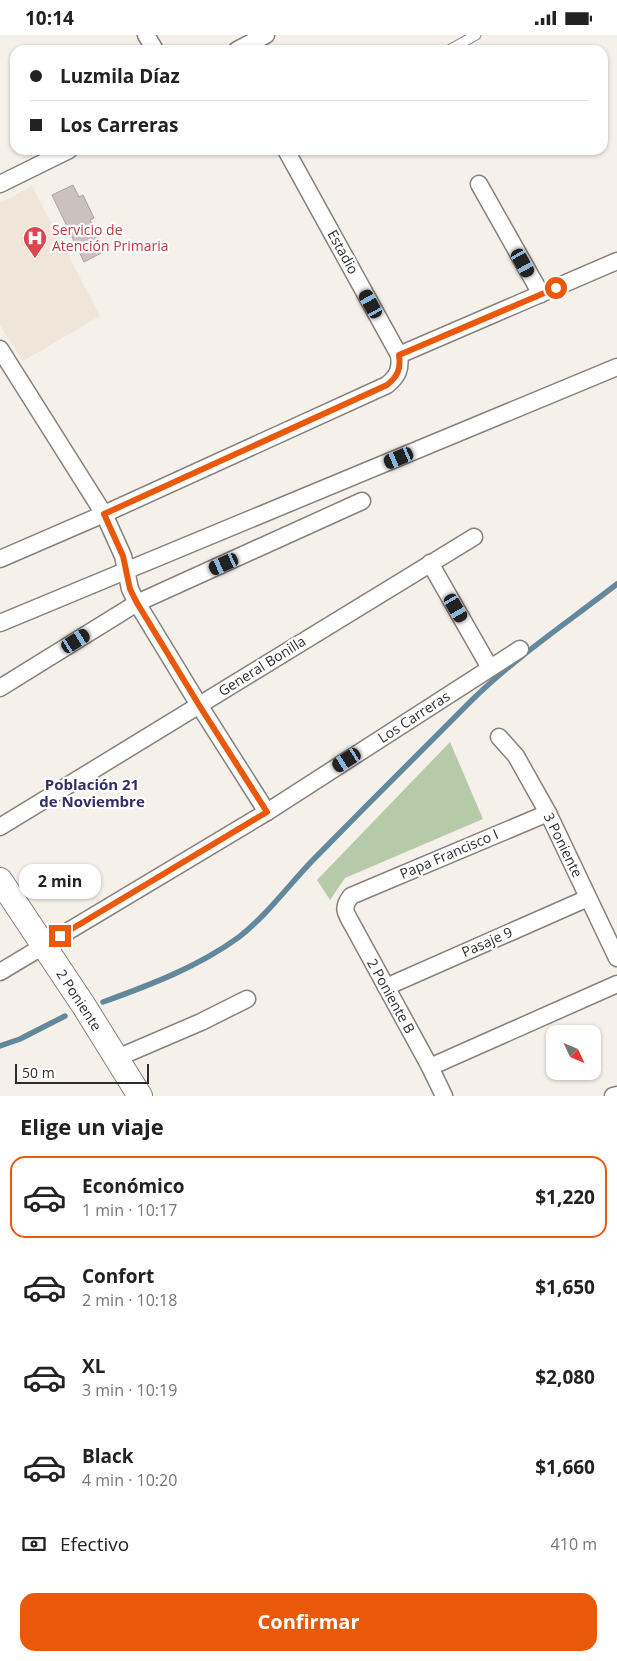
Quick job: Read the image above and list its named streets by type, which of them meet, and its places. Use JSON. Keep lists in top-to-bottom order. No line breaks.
{"streets":{"main road":["2 Poniente"],"street":["Estadio","General Bonilla","Los Carreras","3 Poniente","Papa Francisco I","Pasaje 9","2 Poniente B"]},"crossings":[["Los Carreras","2 Poniente"],["3 Poniente","Papa Francisco I"],["3 Poniente","Pasaje 9"],["Papa Francisco I","2 Poniente B"],["Pasaje 9","2 Poniente B"]],"districts":["Población 21 de Noviembre"],"places":{"hospital":["Servicio de Atención Primaria"]},"scale_bar":"50 m","north":"bottom right","page":{"status":"10:14","banner":["Luzmila Díaz","Los Carreras"],"bubble":"2 min","scale":"50 m","heading":"Elige un viaje","list":[{"name":"Económico","note":"1 min · 10:17","value":"$1,220"},{"name":"Confort","note":"2 min · 10:18","value":"$1,650"},{"name":"XL","note":"3 min · 10:19","value":"$2,080"},{"name":"Black","note":"4 min · 10:20","value":"$1,660"}],"pay":["Efectivo","410 m"],"buttons":"Confirmar"}}
